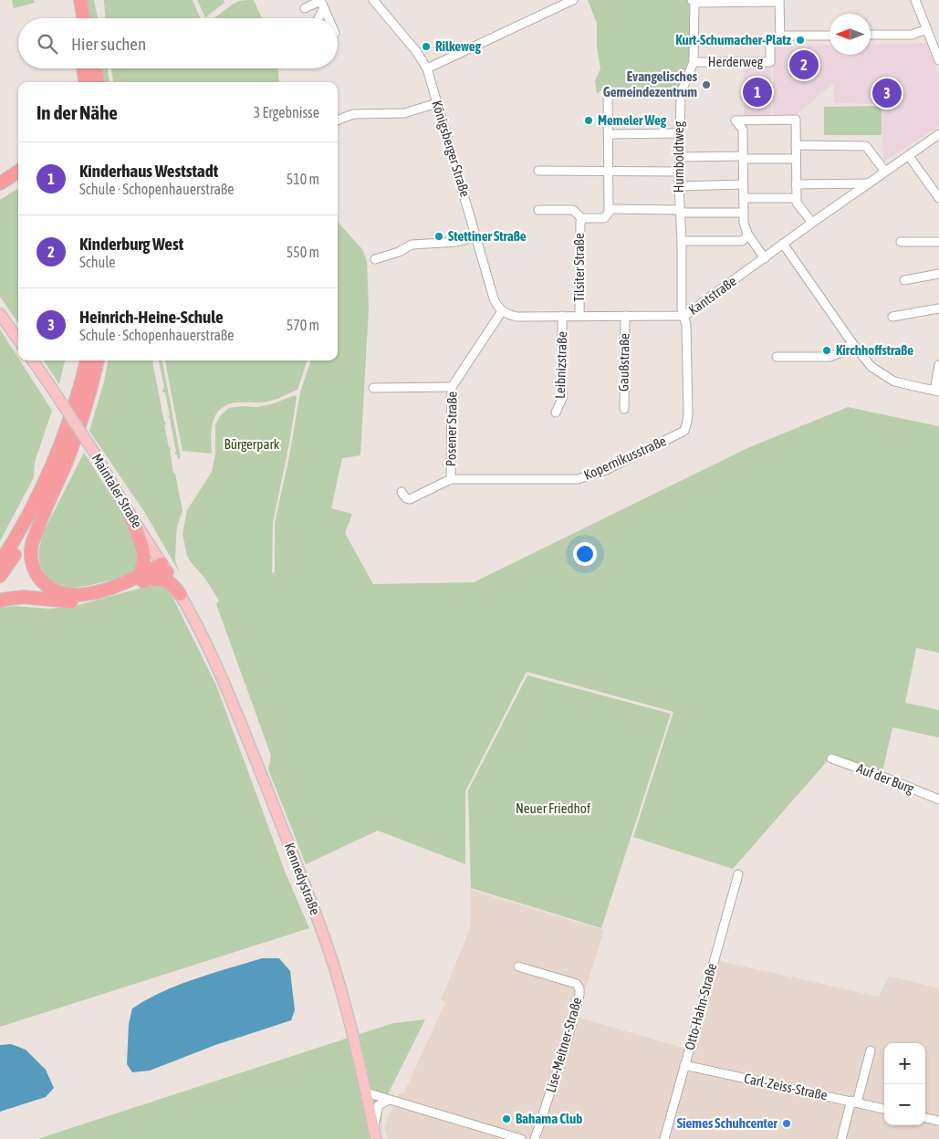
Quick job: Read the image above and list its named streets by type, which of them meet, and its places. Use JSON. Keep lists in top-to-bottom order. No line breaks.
{"streets":{"main road":["Maintaler Straße","Kennedystraße"],"street":["Herderweg","Königsberger Straße","Humboldtweg","Tilsiter Straße","Kantstraße","Gaußstraße","Leibnizstraße","Posener Straße","Kopernikusstraße","Auf der Burg","Otto-Hahn-Straße","Lise-Meitner-Straße","Carl-Zeiss-Straße"]},"crossings":[["Herderweg","Humboldtweg"],["Königsberger Straße","Kantstraße"],["Königsberger Straße","Posener Straße"],["Humboldtweg","Tilsiter Straße"],["Humboldtweg","Kantstraße"],["Humboldtweg","Kopernikusstraße"],["Tilsiter Straße","Kantstraße"],["Kantstraße","Gaußstraße"],["Kantstraße","Leibnizstraße"],["Kantstraße","Posener Straße"],["Kantstraße","Kopernikusstraße"],["Posener Straße","Kopernikusstraße"],["Maintaler Straße","Kennedystraße"],["Otto-Hahn-Straße","Carl-Zeiss-Straße"]],"parks":["Bürgerpark","Neuer Friedhof"],"places":["Kurt-Schumacher-Platz","Rilkeweg","Evangelisches Gemeindezentrum","Memeler Weg","Stettiner Straße","Kirchhoffstraße","Bahama Club","Siemes Schuhcenter"],"north":"left","page":{"search":"Hier suchen","pins":["2","1","3"],"heading":["In der Nähe","3 Ergebnisse"],"list":[{"mark":"1","name":"Kinderhaus Weststadt","note":"Schule · Schopenhauerstraße","value":"510 m"},{"mark":"2","name":"Kinderburg West","note":"Schule","value":"550 m"},{"mark":"3","name":"Heinrich-Heine-Schule","note":"Schule · Schopenhauerstraße","value":"570 m"}],"map_buttons":["+","−"]}}
